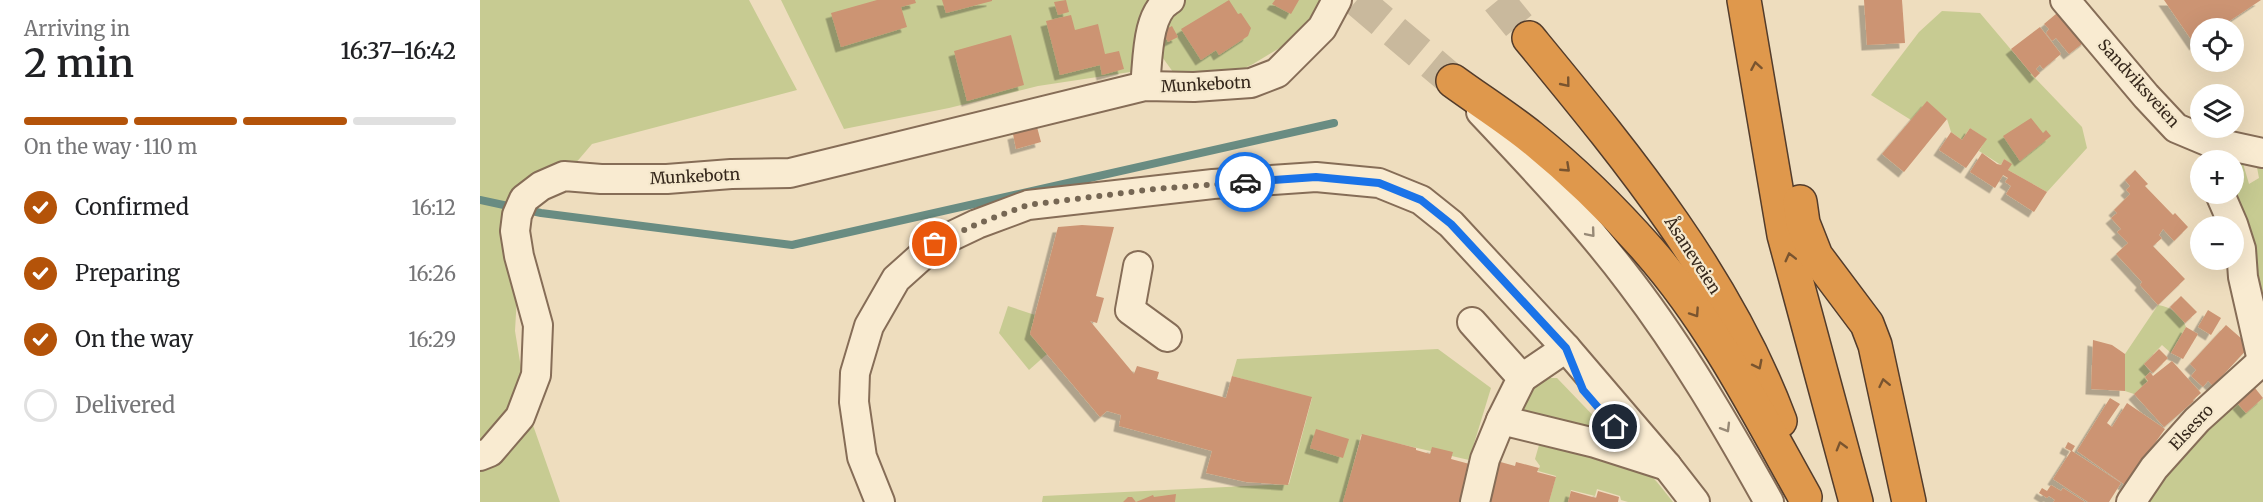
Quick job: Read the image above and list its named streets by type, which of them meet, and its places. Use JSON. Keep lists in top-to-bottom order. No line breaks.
{"streets":{"highway":["Åsaneveien"],"street":["Sandviksveien","Munkebotn","Elsesro"]},"page":{"heading":["2 min","Arriving in","16:37–16:42"],"map_buttons":["+","−"],"bar":"On the way · 110 m","list":[["Confirmed","16:12"],["Preparing","16:26"],["On the way","16:29"],"Delivered"]}}
